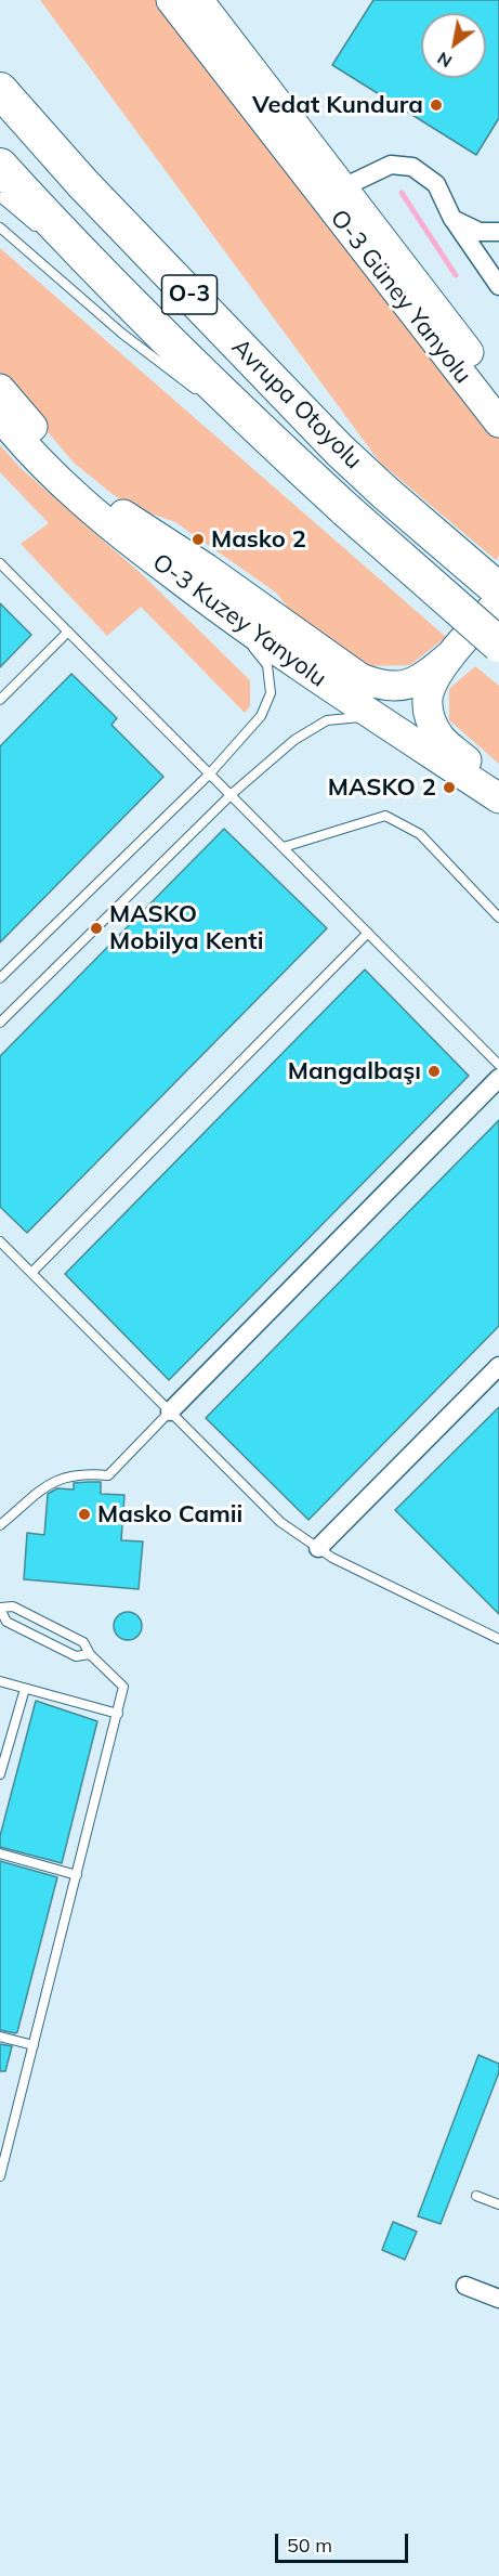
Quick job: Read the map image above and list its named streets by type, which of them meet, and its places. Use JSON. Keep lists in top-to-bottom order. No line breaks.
{"streets":{"highway":["O-3","Avrupa Otoyolu"],"main road":["O-3 Güney Yanyolu","O-3 Kuzey Yanyolu"]},"places":["Vedat Kundura","Masko 2","MASKO 2","MASKO Mobilya Kenti","Mangalbaşı","Masko Camii"],"scale_bar":"50 m","north":"bottom left"}
